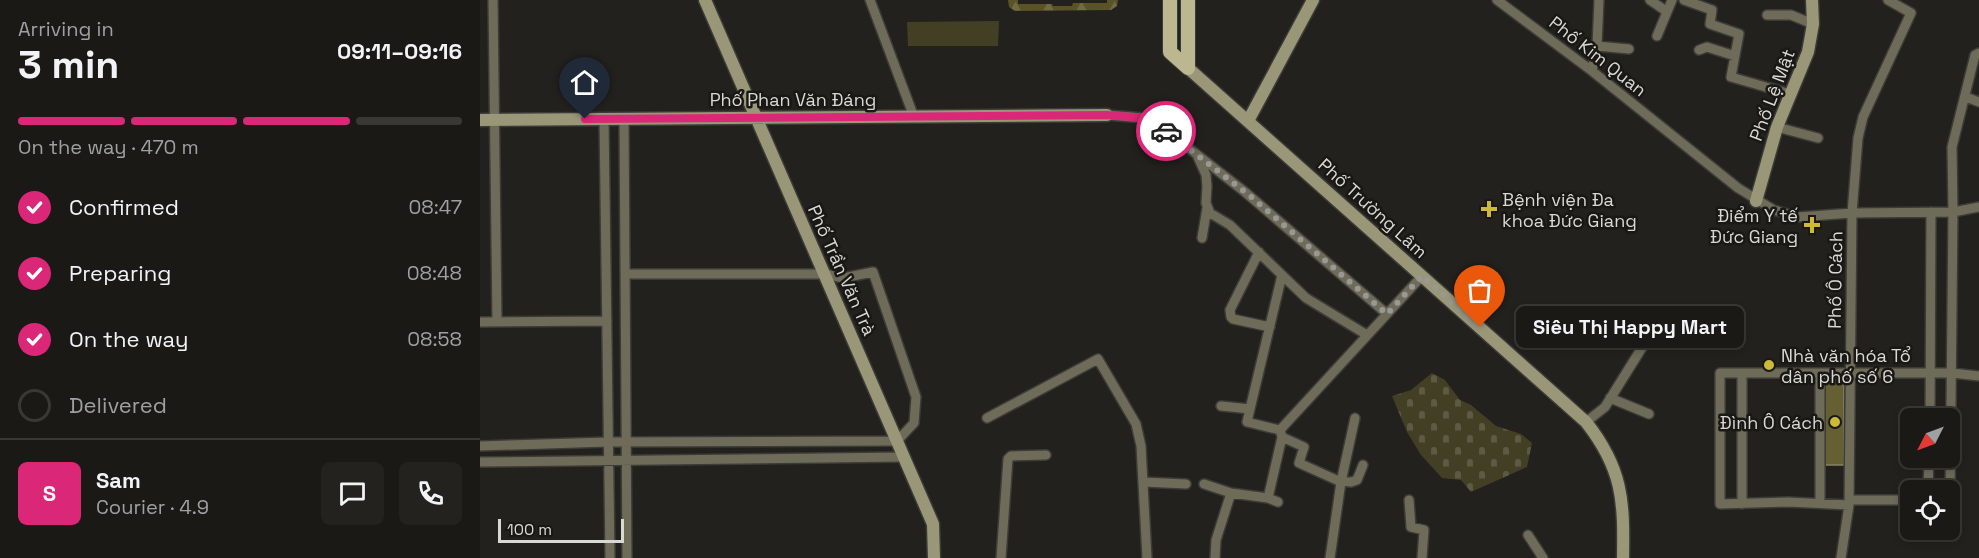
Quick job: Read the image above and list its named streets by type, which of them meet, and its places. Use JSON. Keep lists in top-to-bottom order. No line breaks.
{"streets":{"street":["Phố Kim Quan","Phố Lệ Mật","Phố Phan Văn Đáng","Phố Trường Lâm","Phố Trần Văn Trà","Phố Ô Cách"]},"crossings":[["Phố Kim Quan","Phố Lệ Mật"],["Phố Kim Quan","Phố Ô Cách"],["Phố Phan Văn Đáng","Phố Trần Văn Trà"]],"places":{"health":["Bệnh viện Đa khoa Đức Giang","Điểm Y tế Đức Giang"],"other":["Siêu Thị Happy Mart","Nhà văn hóa Tổ dân phố số 6","Đình Ô Cách"]},"scale_bar":"100 m","north":"bottom left","page":{"heading":["3 min","Arriving in","09:11–09:16"],"panel":["Sam","Courier · 4.9"],"bar":"On the way · 470 m","list":[["Confirmed","08:47"],["Preparing","08:48"],["On the way","08:58"],"Delivered"],"bubble":"Siêu Thị Happy Mart","round":"S","scale":"100 m"}}
